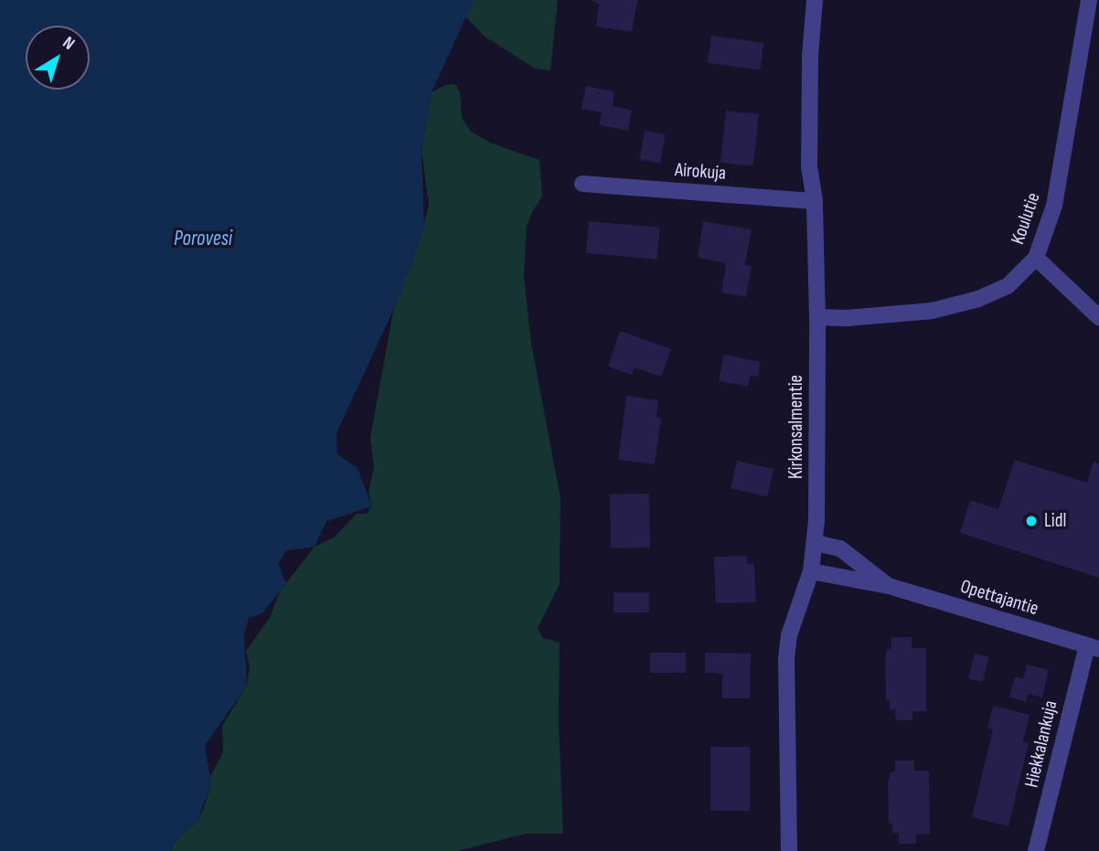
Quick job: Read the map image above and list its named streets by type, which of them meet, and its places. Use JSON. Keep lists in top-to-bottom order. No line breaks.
{"streets":{"street":["Airokuja","Koulutie","Kirkonsalmentie","Opettajantie","Hiekkalankuja"]},"crossings":[["Airokuja","Kirkonsalmentie"],["Koulutie","Kirkonsalmentie"],["Kirkonsalmentie","Opettajantie"],["Opettajantie","Hiekkalankuja"]],"water":["Porovesi"],"places":["Lidl"],"north":"top right"}
